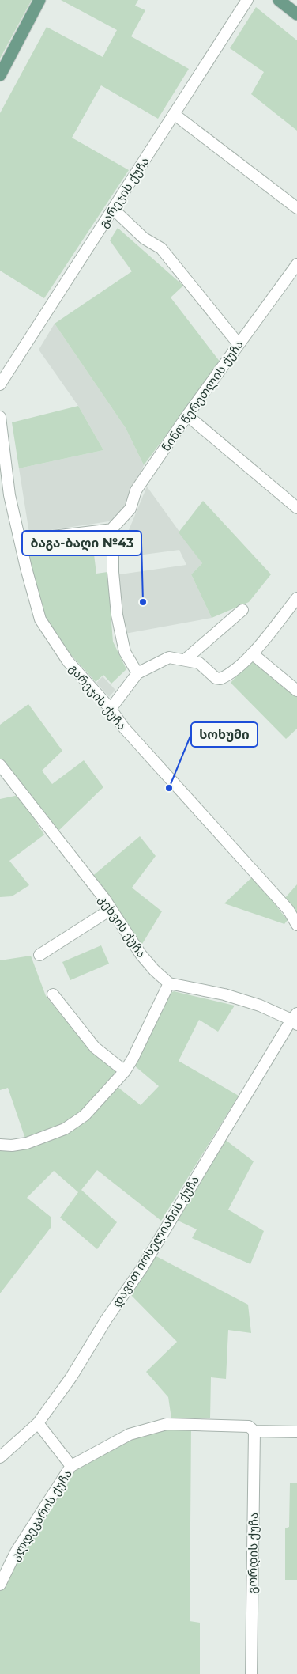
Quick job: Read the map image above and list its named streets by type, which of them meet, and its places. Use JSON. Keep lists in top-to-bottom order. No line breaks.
{"streets":{"street":["გარეჯის ქუჩა","ნინო წერეთლის ქუჩა","კეხვის ქუჩა","დავით იოსელიანის ქუჩა","კლდეკარის ქუჩა","გორდის ქუჩა"]},"crossings":[["კლდეკარის ქუჩა","გორდის ქუჩა"]],"places":["ბაგა-ბაღი №43","სოხუმი"]}
